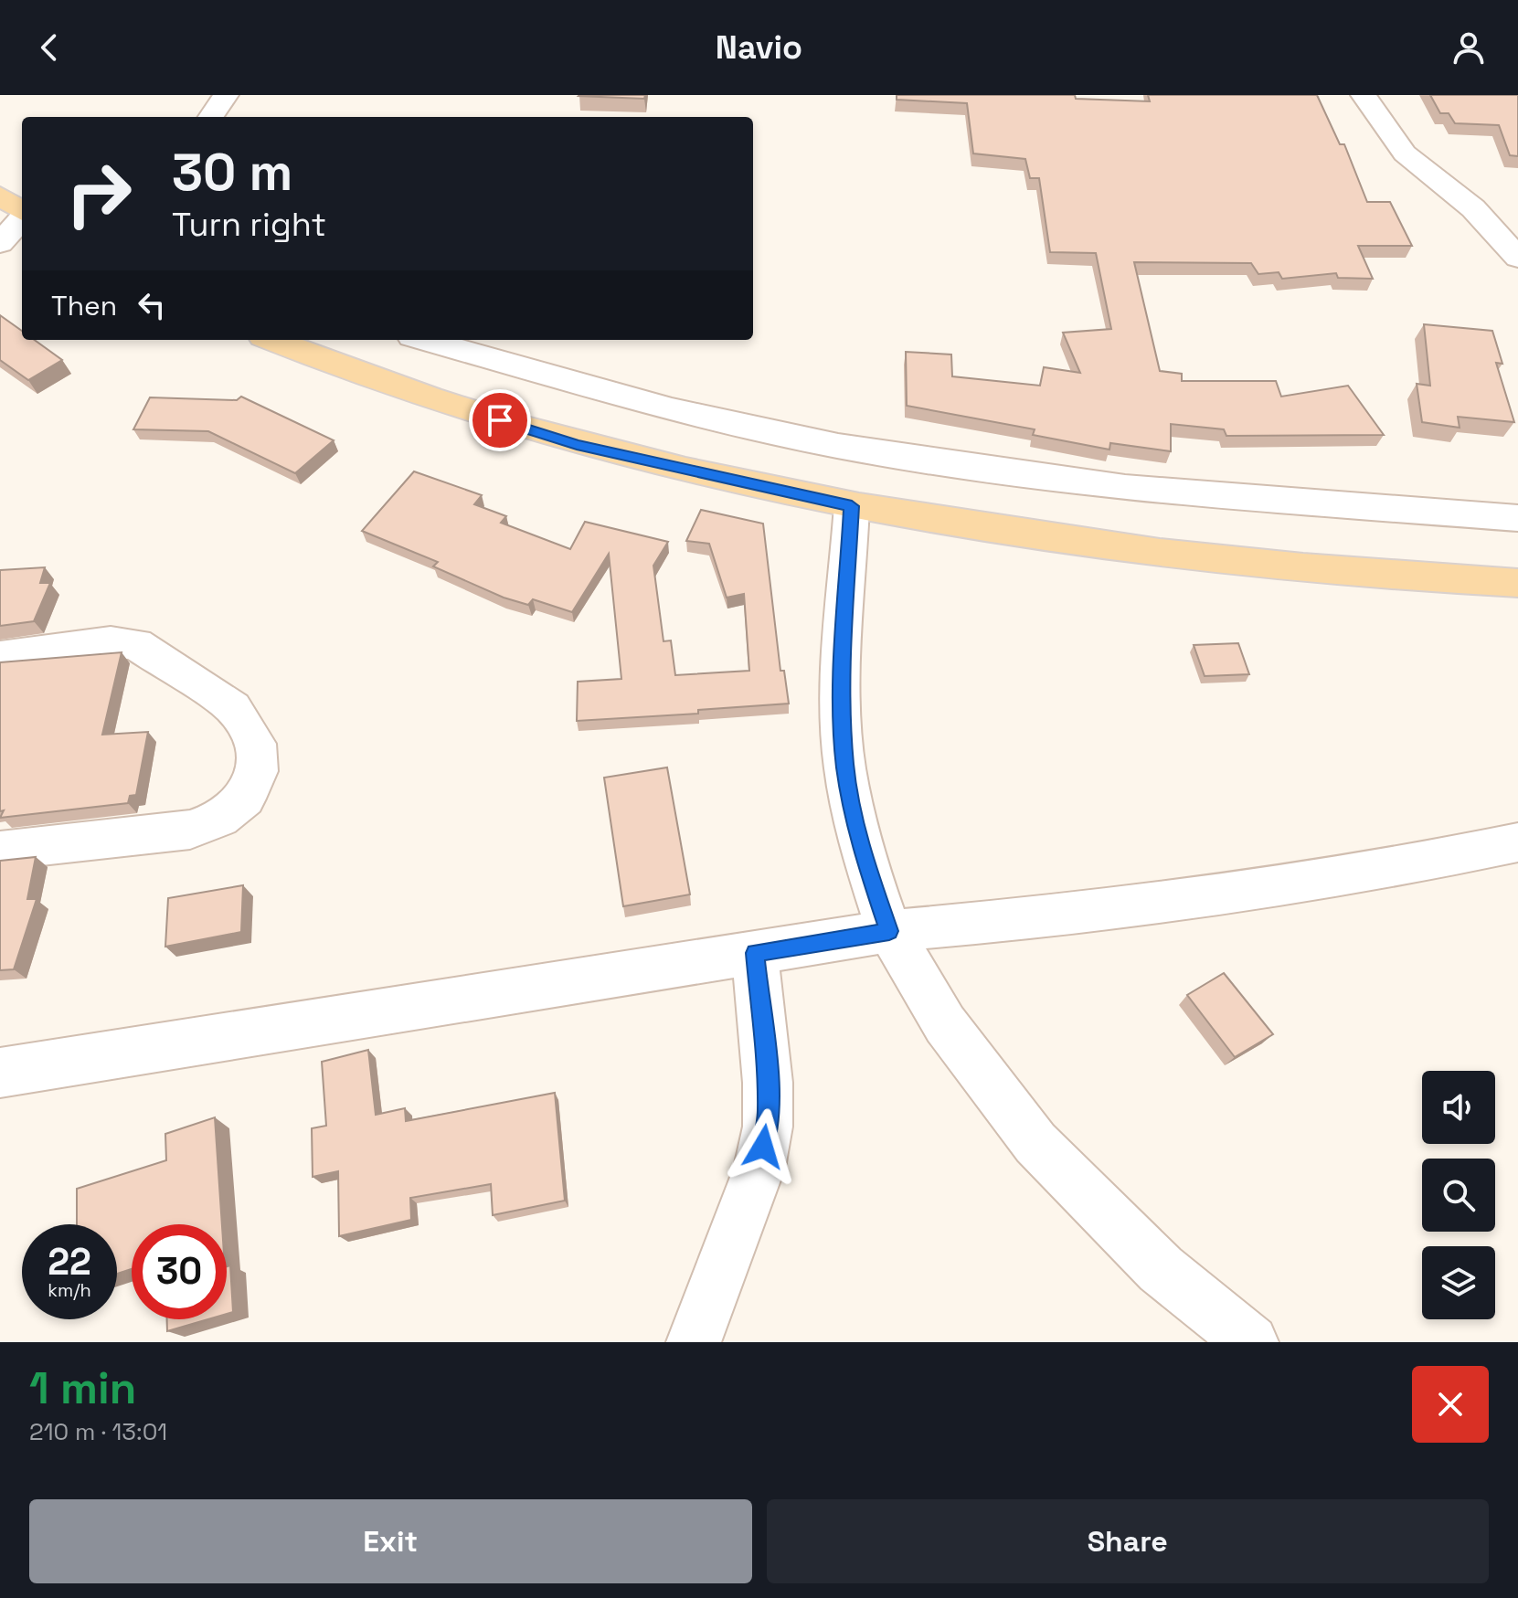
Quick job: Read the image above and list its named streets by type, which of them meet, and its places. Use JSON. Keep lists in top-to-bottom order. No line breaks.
{"page":{"header":"Navio","turn":["30 m","Turn right"],"then":"Then","speed":"22 km/h","limit":"30","heading":["1 min","210 m · 13:01"],"buttons":["Exit","Share"]}}
